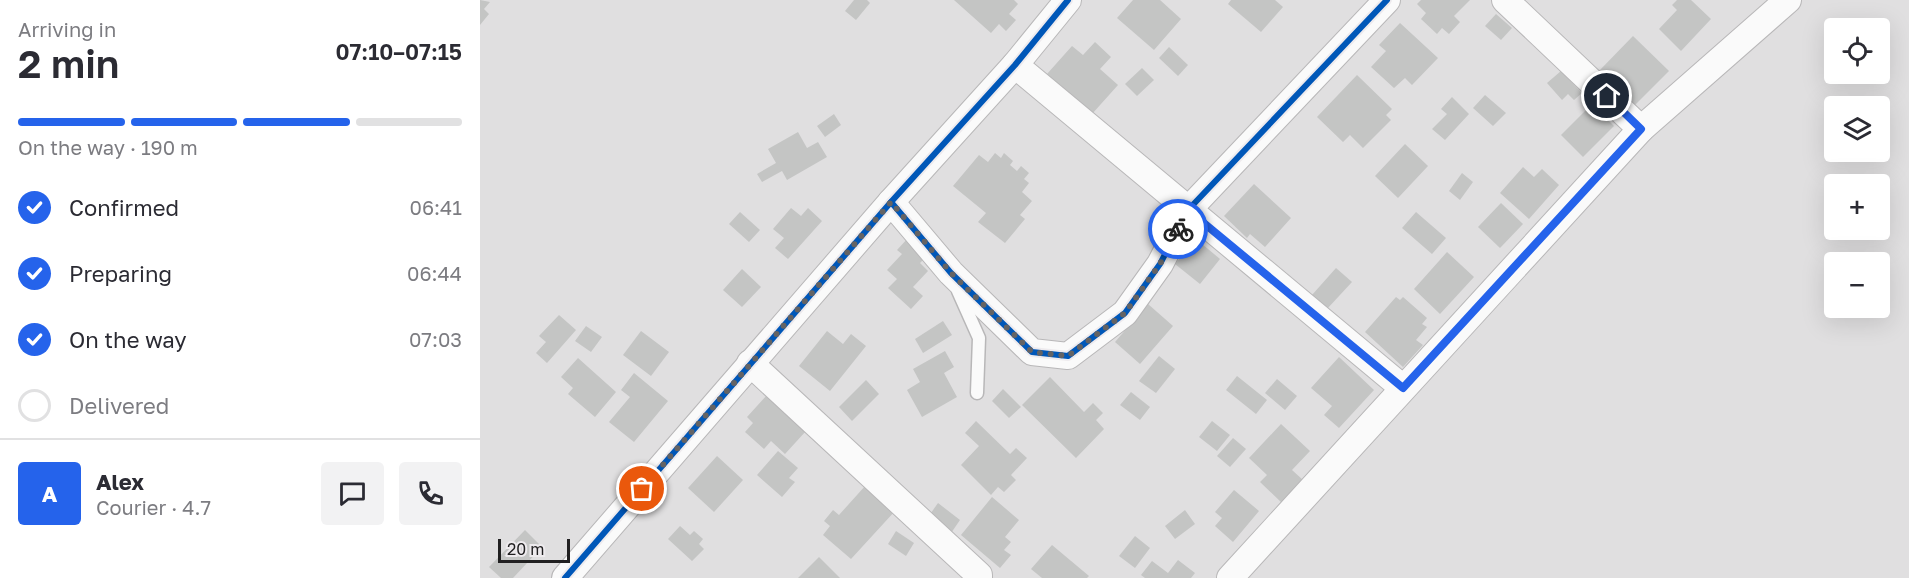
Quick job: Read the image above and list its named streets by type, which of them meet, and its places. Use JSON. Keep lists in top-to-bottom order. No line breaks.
{"scale_bar":"20 m","page":{"heading":["2 min","Arriving in","07:10–07:15"],"panel":["Alex","Courier · 4.7"],"map_buttons":["+","−"],"bar":"On the way · 190 m","list":[["Confirmed","06:41"],["Preparing","06:44"],["On the way","07:03"],"Delivered"],"round":"A","scale":"20 m"}}
